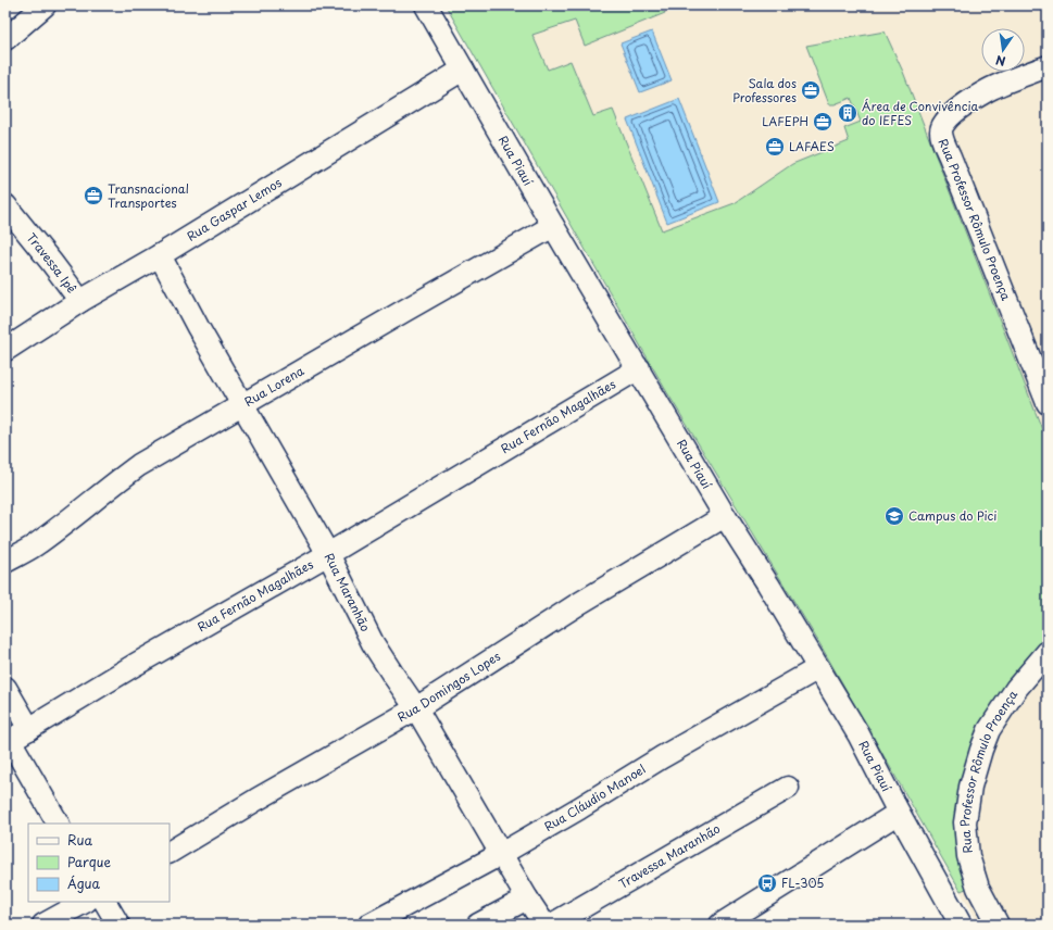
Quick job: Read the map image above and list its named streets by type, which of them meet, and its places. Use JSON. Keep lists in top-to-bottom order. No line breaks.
{"streets":{"street":["Rua Piauí","Rua Gaspar Lemos","Rua Professor Rômulo Proença","Travessa Ipê","Rua Lorena","Rua Fernão Magalhães","Rua Maranhão","Rua Domingos Lopes","Rua Cláudio Manoel","Travessa Maranhão"]},"crossings":[["Rua Piauí","Rua Gaspar Lemos"],["Rua Piauí","Rua Lorena"],["Rua Piauí","Rua Fernão Magalhães"],["Rua Piauí","Rua Domingos Lopes"],["Rua Piauí","Rua Cláudio Manoel"],["Rua Gaspar Lemos","Travessa Ipê"],["Rua Gaspar Lemos","Rua Maranhão"],["Rua Lorena","Rua Maranhão"],["Rua Fernão Magalhães","Rua Maranhão"],["Rua Maranhão","Rua Domingos Lopes"],["Rua Maranhão","Rua Cláudio Manoel"]],"places":{"office":["Sala dos Professores","LAFEPH","LAFAES","Transnacional Transportes"],"building":["Área de Convivência do IEFES"],"school or university":["Campus do Pici"],"bus stop":["FL-305"]},"legend":["Rua","Parque","Água"],"north":"bottom"}
